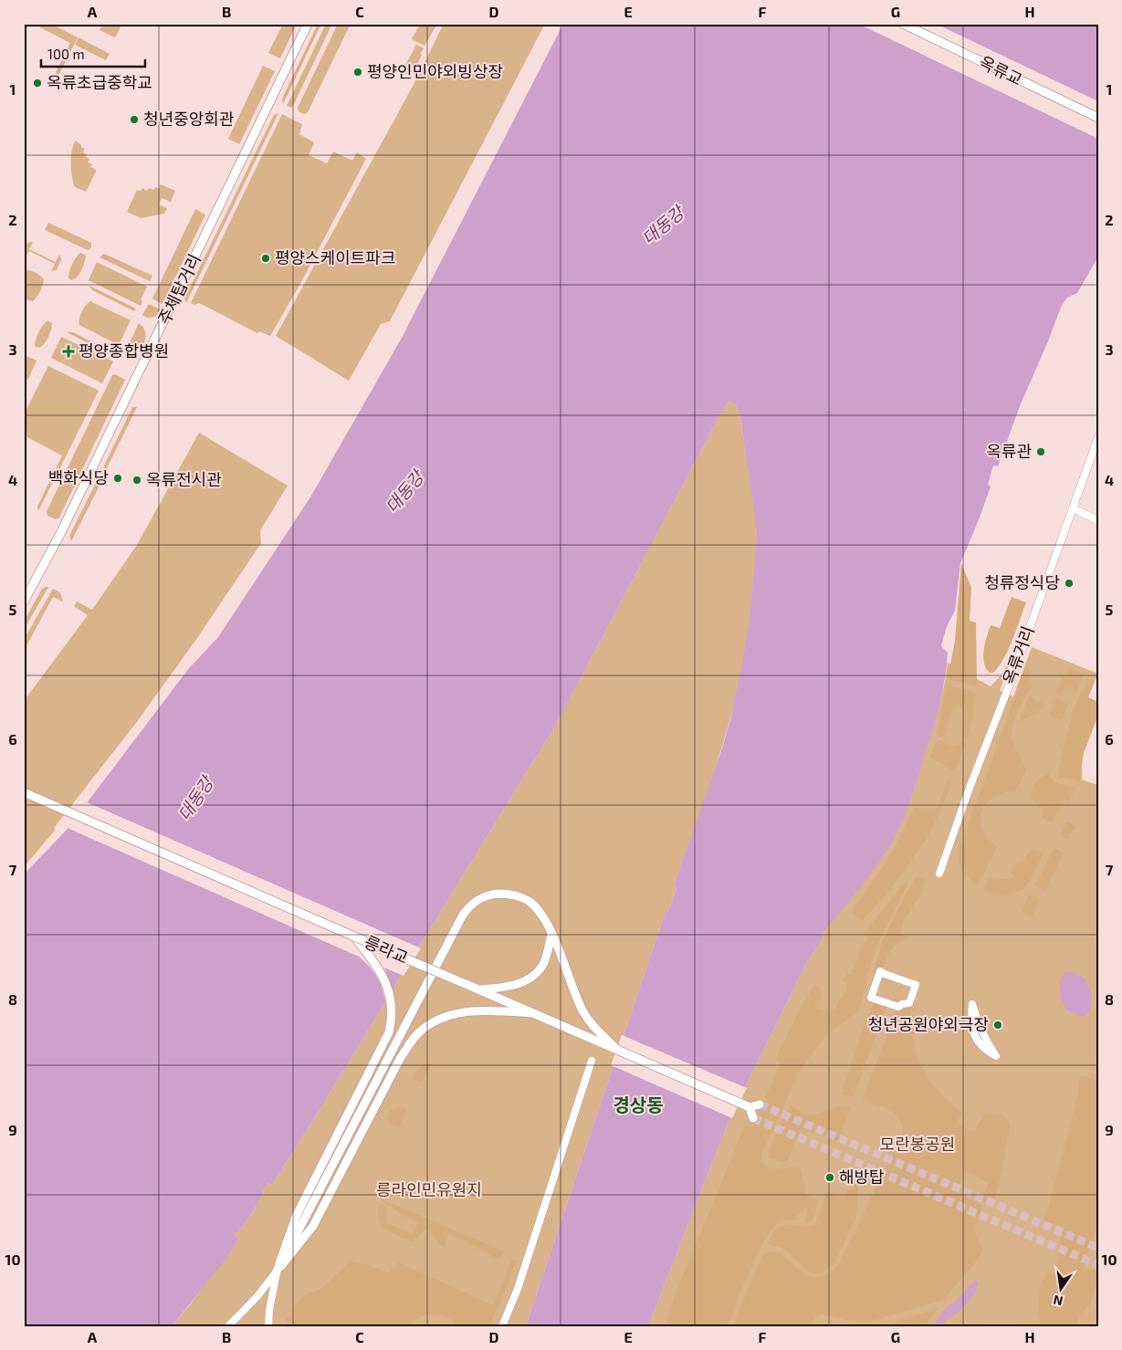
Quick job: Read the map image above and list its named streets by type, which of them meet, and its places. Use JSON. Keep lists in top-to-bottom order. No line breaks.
{"streets":{"main road":["옥류교","주체탑거리","릉라교"],"street":["옥류거리"]},"districts":["경상동"],"water":["대동강"],"parks":["모란봉공원","릉라인민유원지"],"places":{"other":["평양인민야외빙상장","옥류초급중학교","청년중앙회관","평양스케이트파크","옥류관","백화식당","옥류전시관","청류정식당","청년공원야외극장","해방탑"],"health":["평양종합병원"]},"scale_bar":"100 m","north":"bottom","grid":{"columns":["A","B","C","D","E","F","G","H"],"rows":["1","2","3","4","5","6","7","8","9","10"]}}
